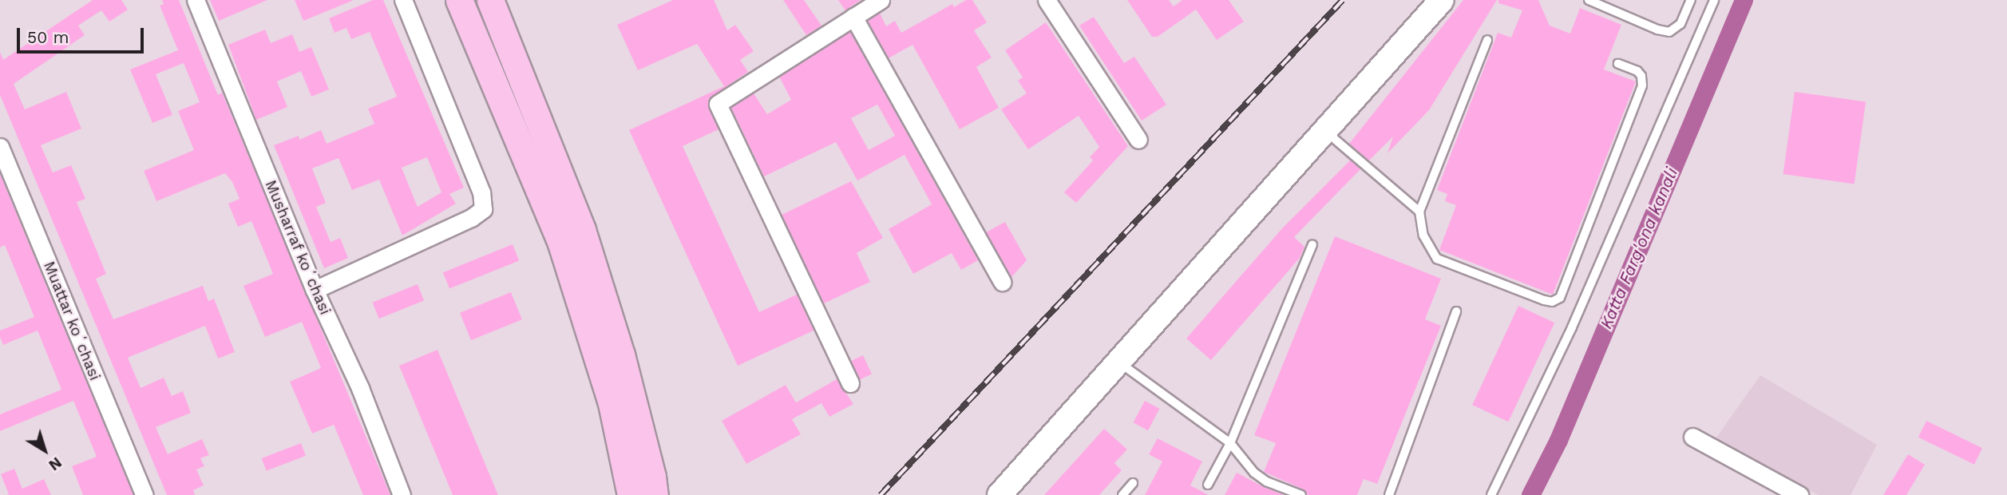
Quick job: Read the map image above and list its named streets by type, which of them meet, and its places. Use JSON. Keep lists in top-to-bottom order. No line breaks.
{"streets":{"street":["Musharraf koʻchasi","Muattar koʻchasi"]},"water":["Katta Farg'ona kanali"],"scale_bar":"50 m","north":"bottom right"}
